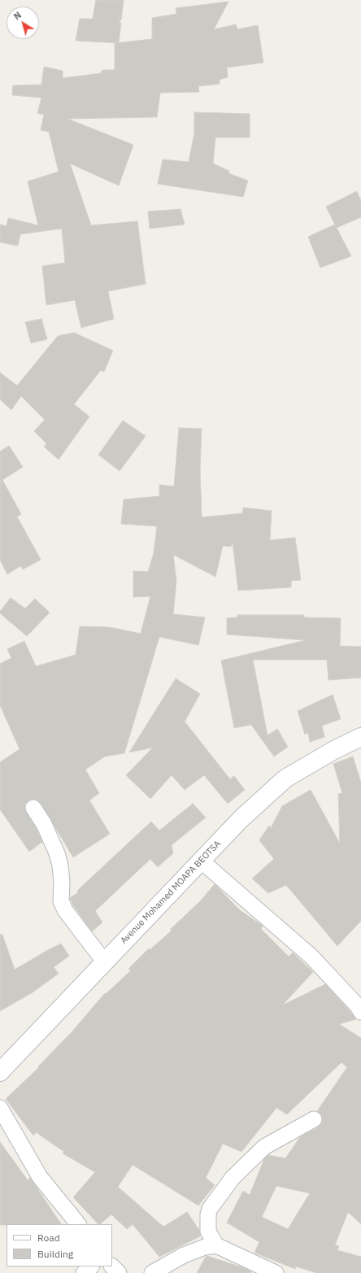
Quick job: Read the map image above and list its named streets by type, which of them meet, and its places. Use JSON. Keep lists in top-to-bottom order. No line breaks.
{"streets":{"main road":["Avenue Mohamed MOAPA BEOTSA"]},"legend":["Road","Building"],"north":"top left"}
